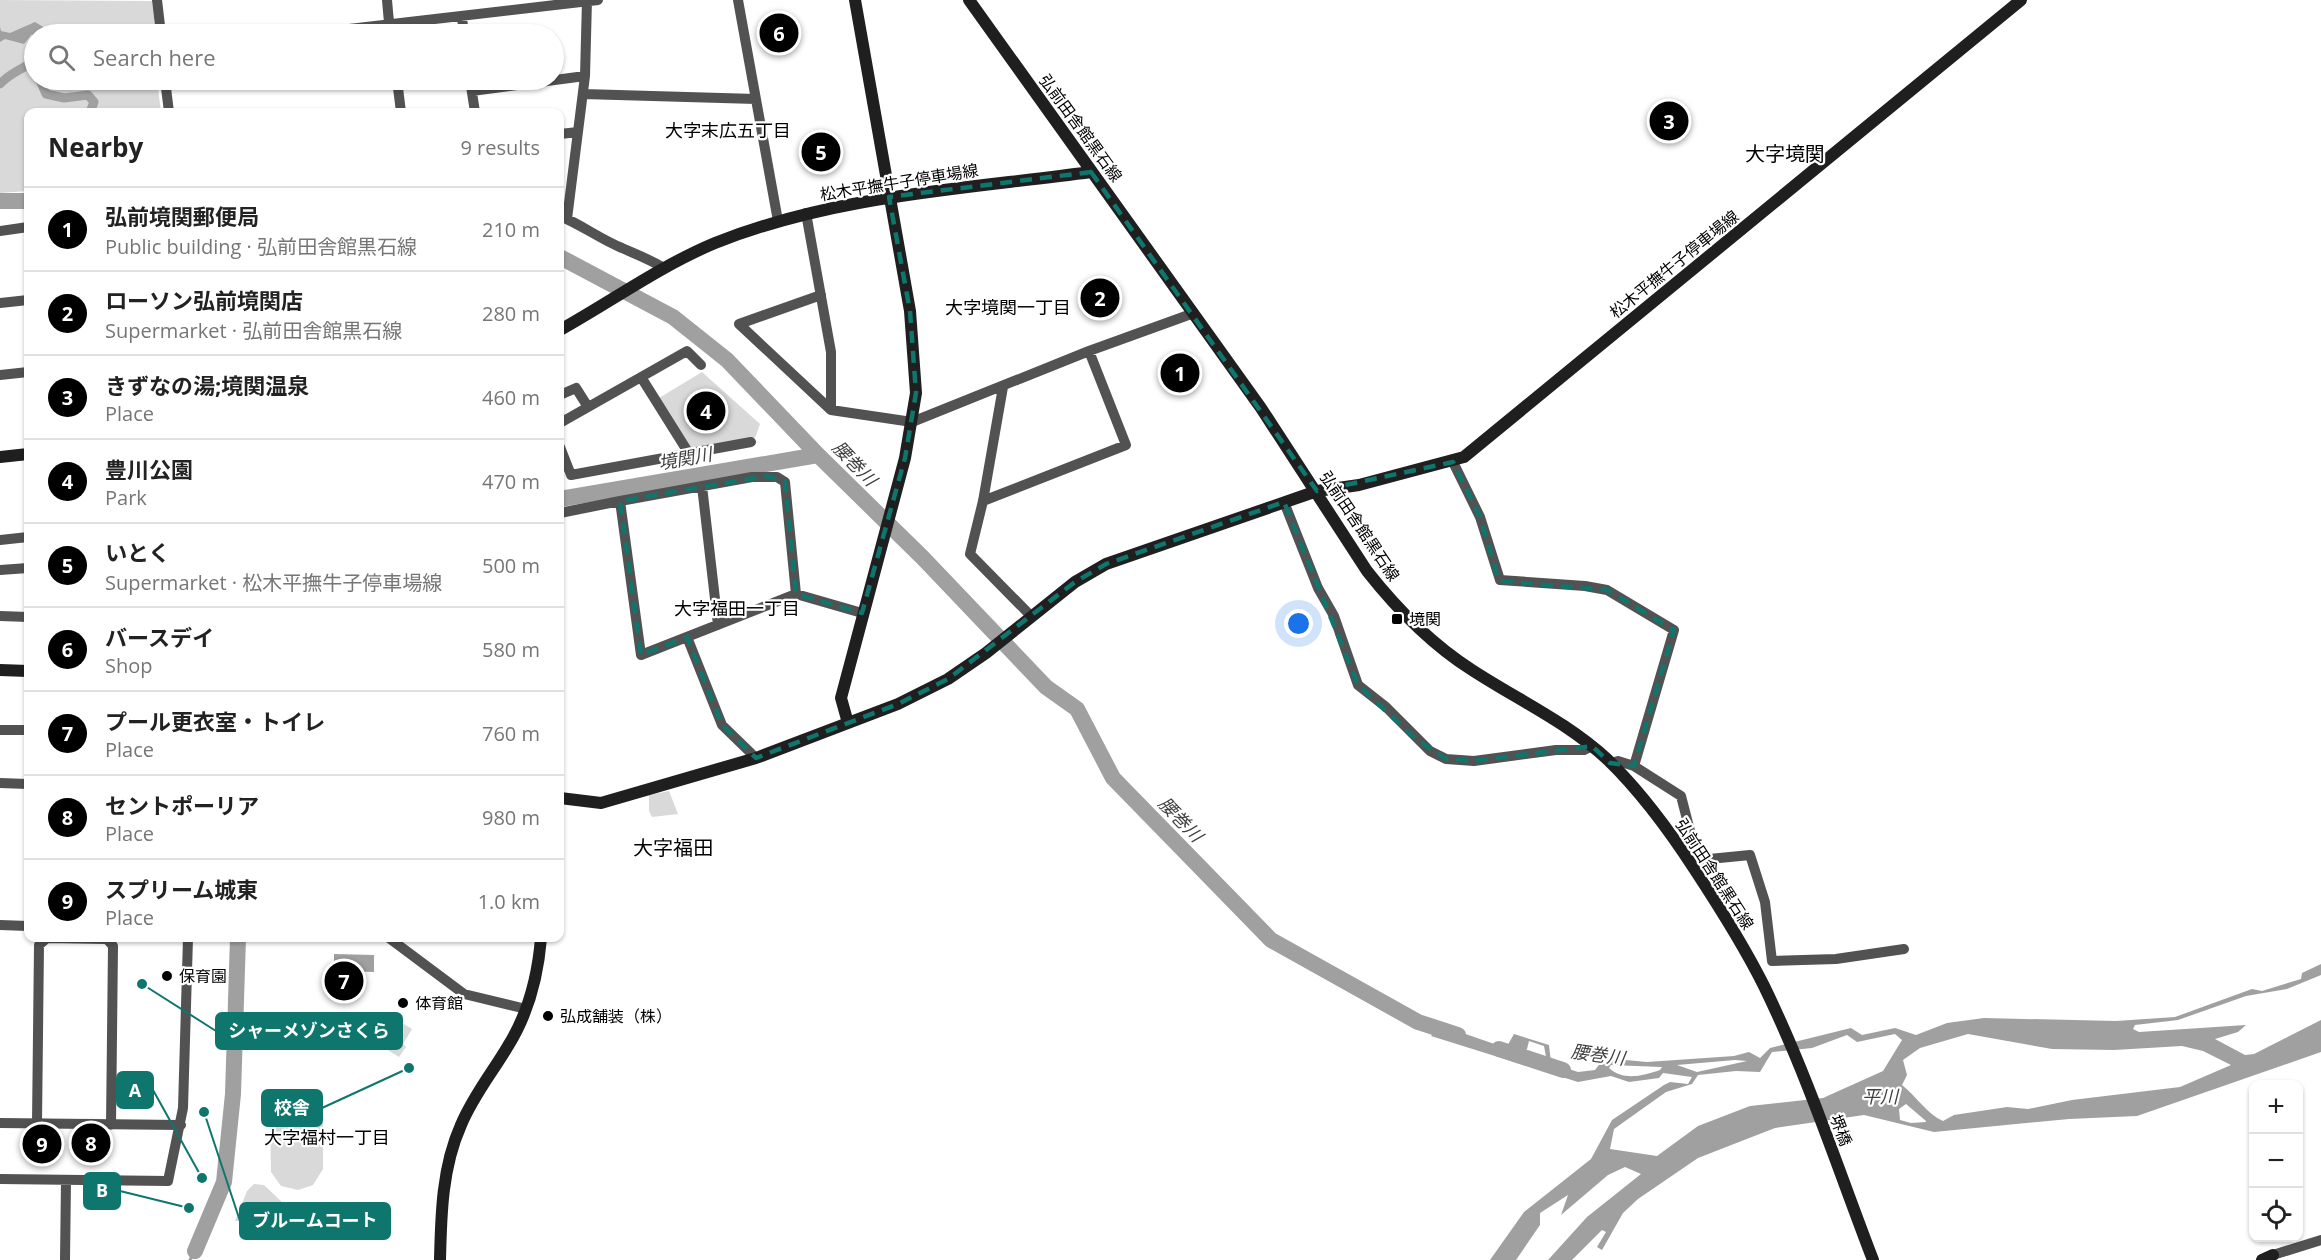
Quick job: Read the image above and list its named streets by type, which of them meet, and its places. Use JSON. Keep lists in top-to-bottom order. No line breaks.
{"streets":{"main road":["弘前田舎館黒石線","松木平撫牛子停車場線","堺橋"]},"crossings":[["弘前田舎館黒石線","松木平撫牛子停車場線"],["弘前田舎館黒石線","堺橋"]],"districts":["大字末広五丁目","大字境関","大字境関一丁目","大字福田一丁目","大字福田","大字福村一丁目"],"water":["境関川","腰巻川","平川"],"places":{"transit":["境関"],"other":["保育園","シャーメゾンさくら","体育館","弘成舗装（株）","校舎","ブルームコート","A","B"]},"page":{"pins":["6","3","5","2","1","4","7","8","9"],"search":"Search here","heading":["Nearby","9 results"],"list":[{"mark":"1","name":"弘前境関郵便局","note":"Public building · 弘前田舎館黒石線","value":"210 m"},{"mark":"2","name":"ローソン弘前境関店","note":"Supermarket · 弘前田舎館黒石線","value":"280 m"},{"mark":"3","name":"きずなの湯;境関温泉","note":"Place","value":"460 m"},{"mark":"4","name":"豊川公園","note":"Park","value":"470 m"},{"mark":"5","name":"いとく","note":"Supermarket · 松木平撫牛子停車場線","value":"500 m"},{"mark":"6","name":"バースデイ","note":"Shop","value":"580 m"},{"mark":"7","name":"プール更衣室・トイレ","note":"Place","value":"760 m"},{"mark":"8","name":"セントポーリア","note":"Place","value":"980 m"},{"mark":"9","name":"スプリーム城東","note":"Place","value":"1.0 km"}],"map_buttons":["+","−"]}}
